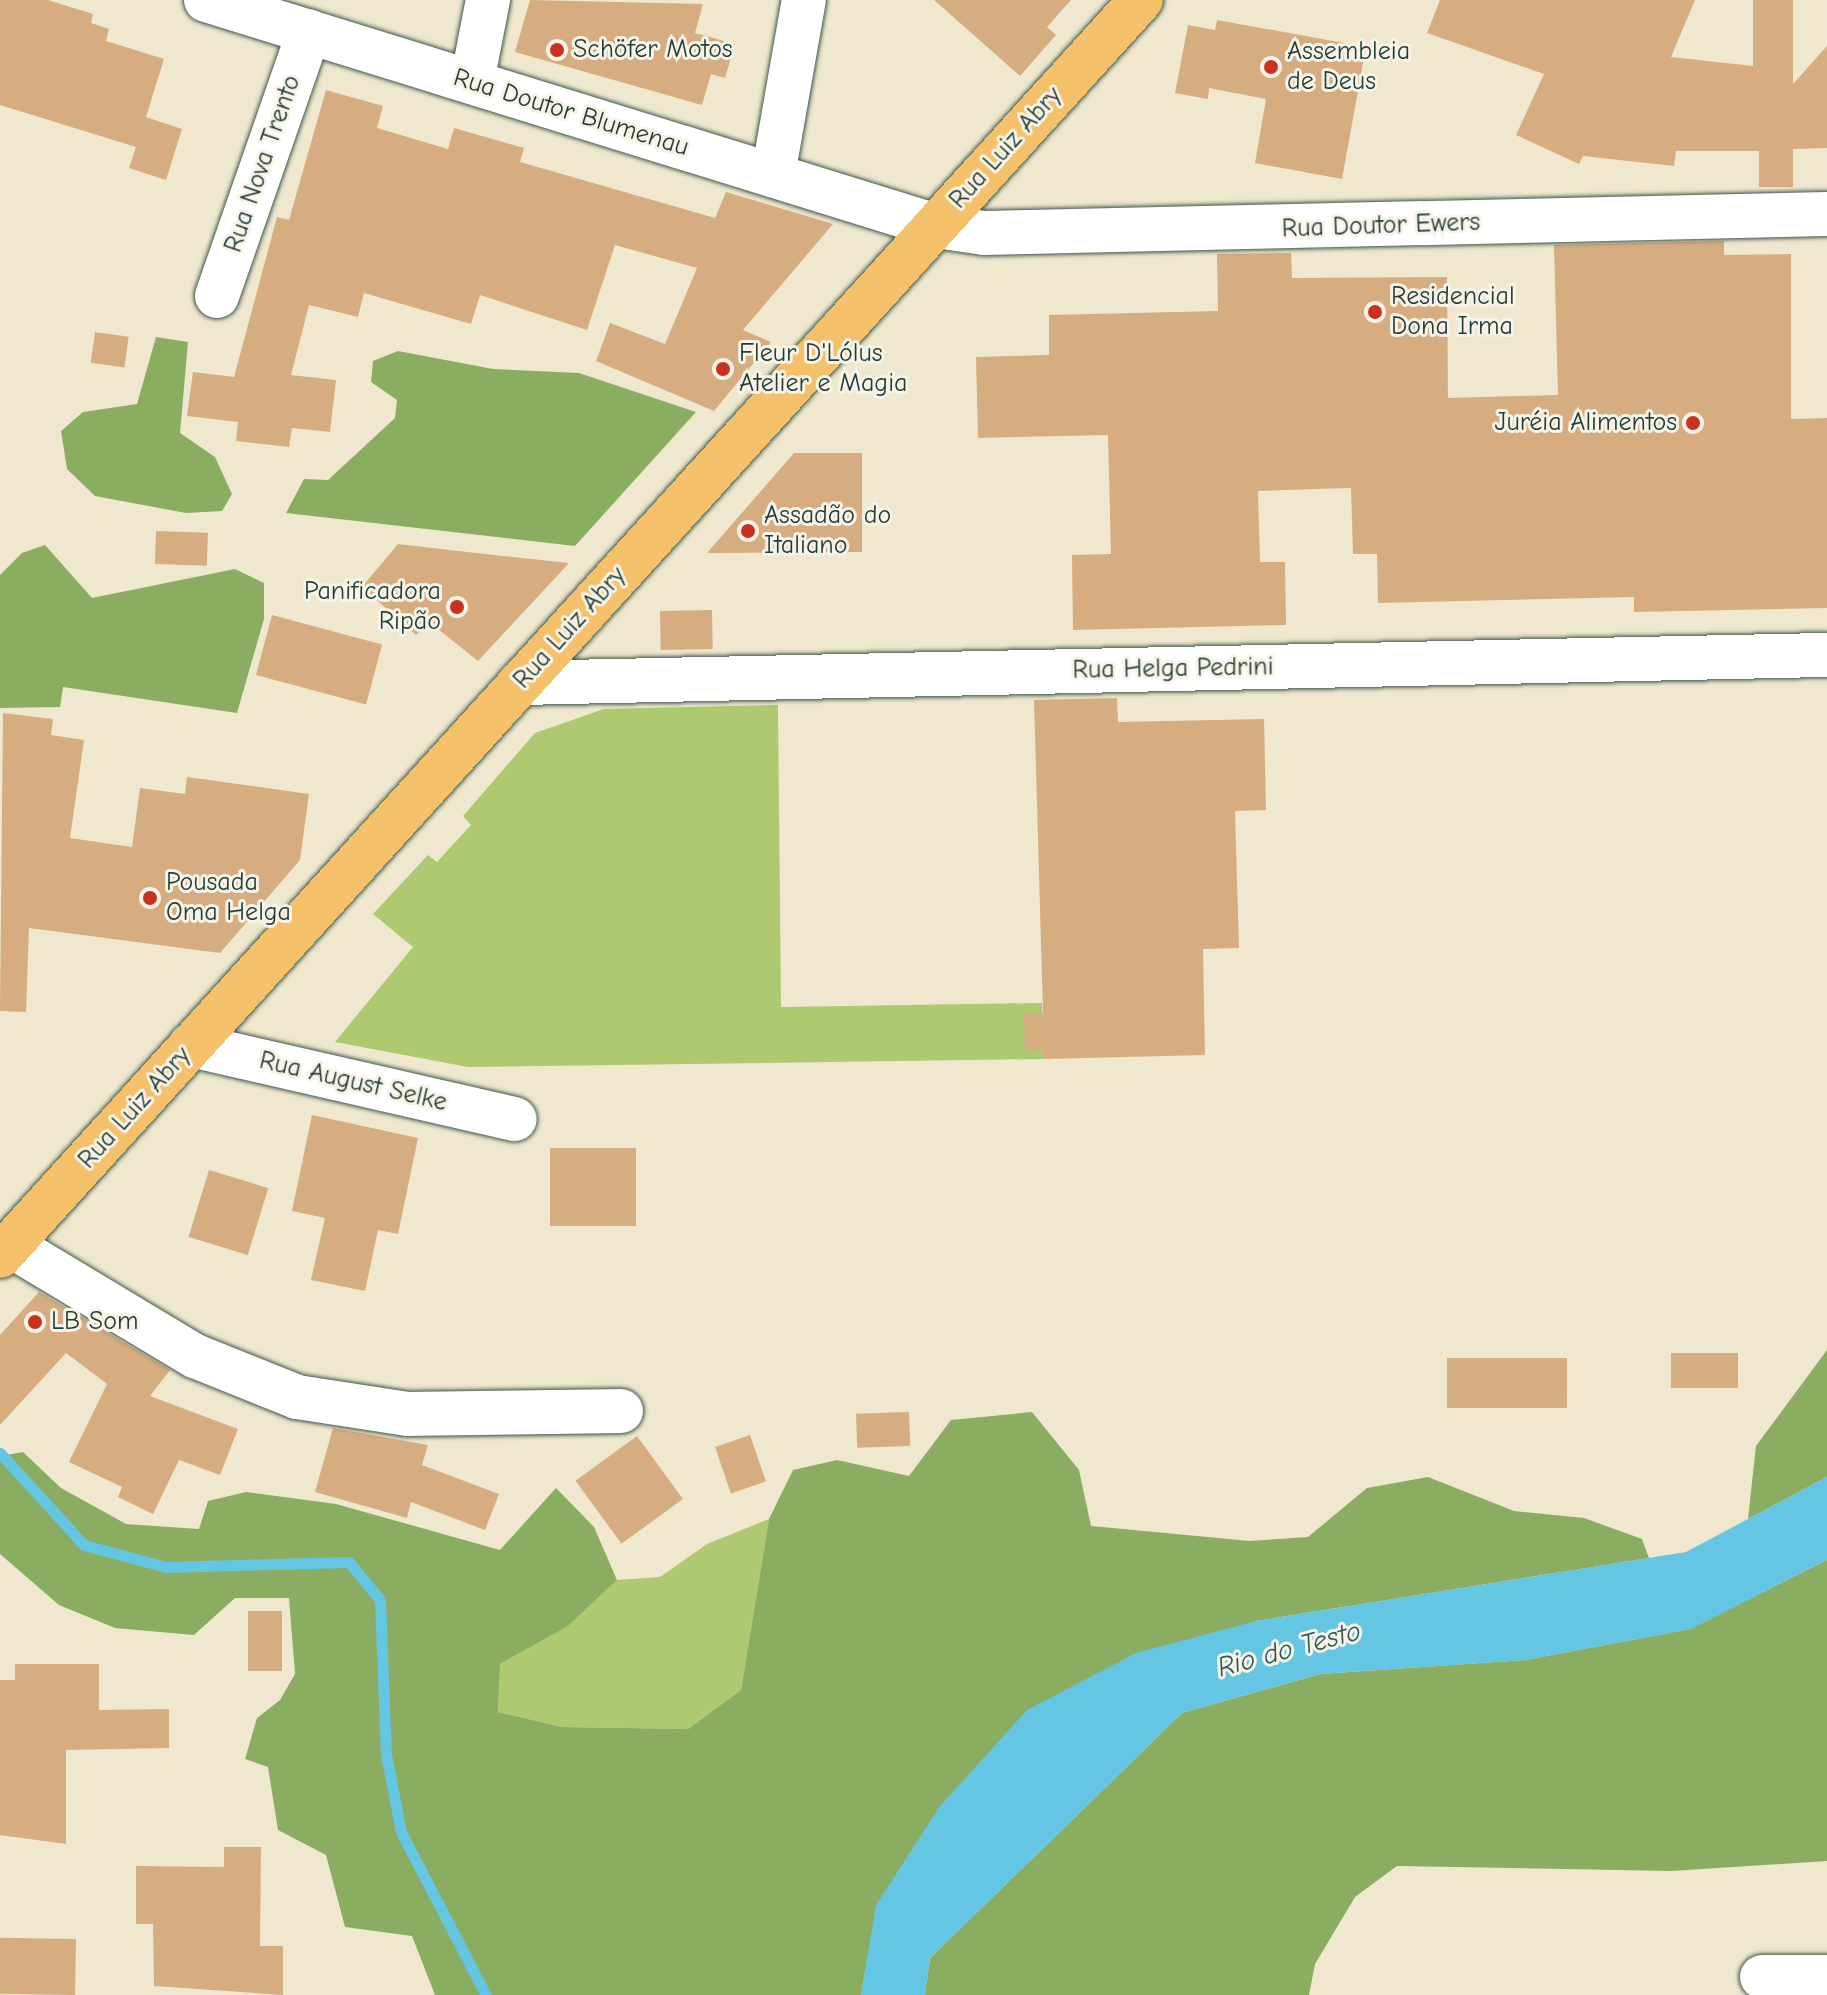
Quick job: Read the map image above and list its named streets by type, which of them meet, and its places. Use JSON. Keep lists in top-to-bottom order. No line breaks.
{"streets":{"main road":["Rua Luiz Abry"],"street":["Rua Doutor Blumenau","Rua Nova Trento","Rua Doutor Ewers","Rua Helga Pedrini","Rua August Selke"]},"crossings":[["Rua Doutor Blumenau","Rua Luiz Abry"],["Rua Doutor Blumenau","Rua Nova Trento"],["Rua Doutor Blumenau","Rua Doutor Ewers"],["Rua Luiz Abry","Rua Doutor Ewers"],["Rua Luiz Abry","Rua Helga Pedrini"],["Rua Luiz Abry","Rua August Selke"]],"water":["Rio do Testo"],"places":["Schöfer Motos","Assembleia de Deus","Residencial Dona Irma","Fleur D'Lólus Atelier e Magia","Juréia Alimentos","Assadão do Italiano","Panificadora Ripão","Pousada Oma Helga","LB Som"]}
